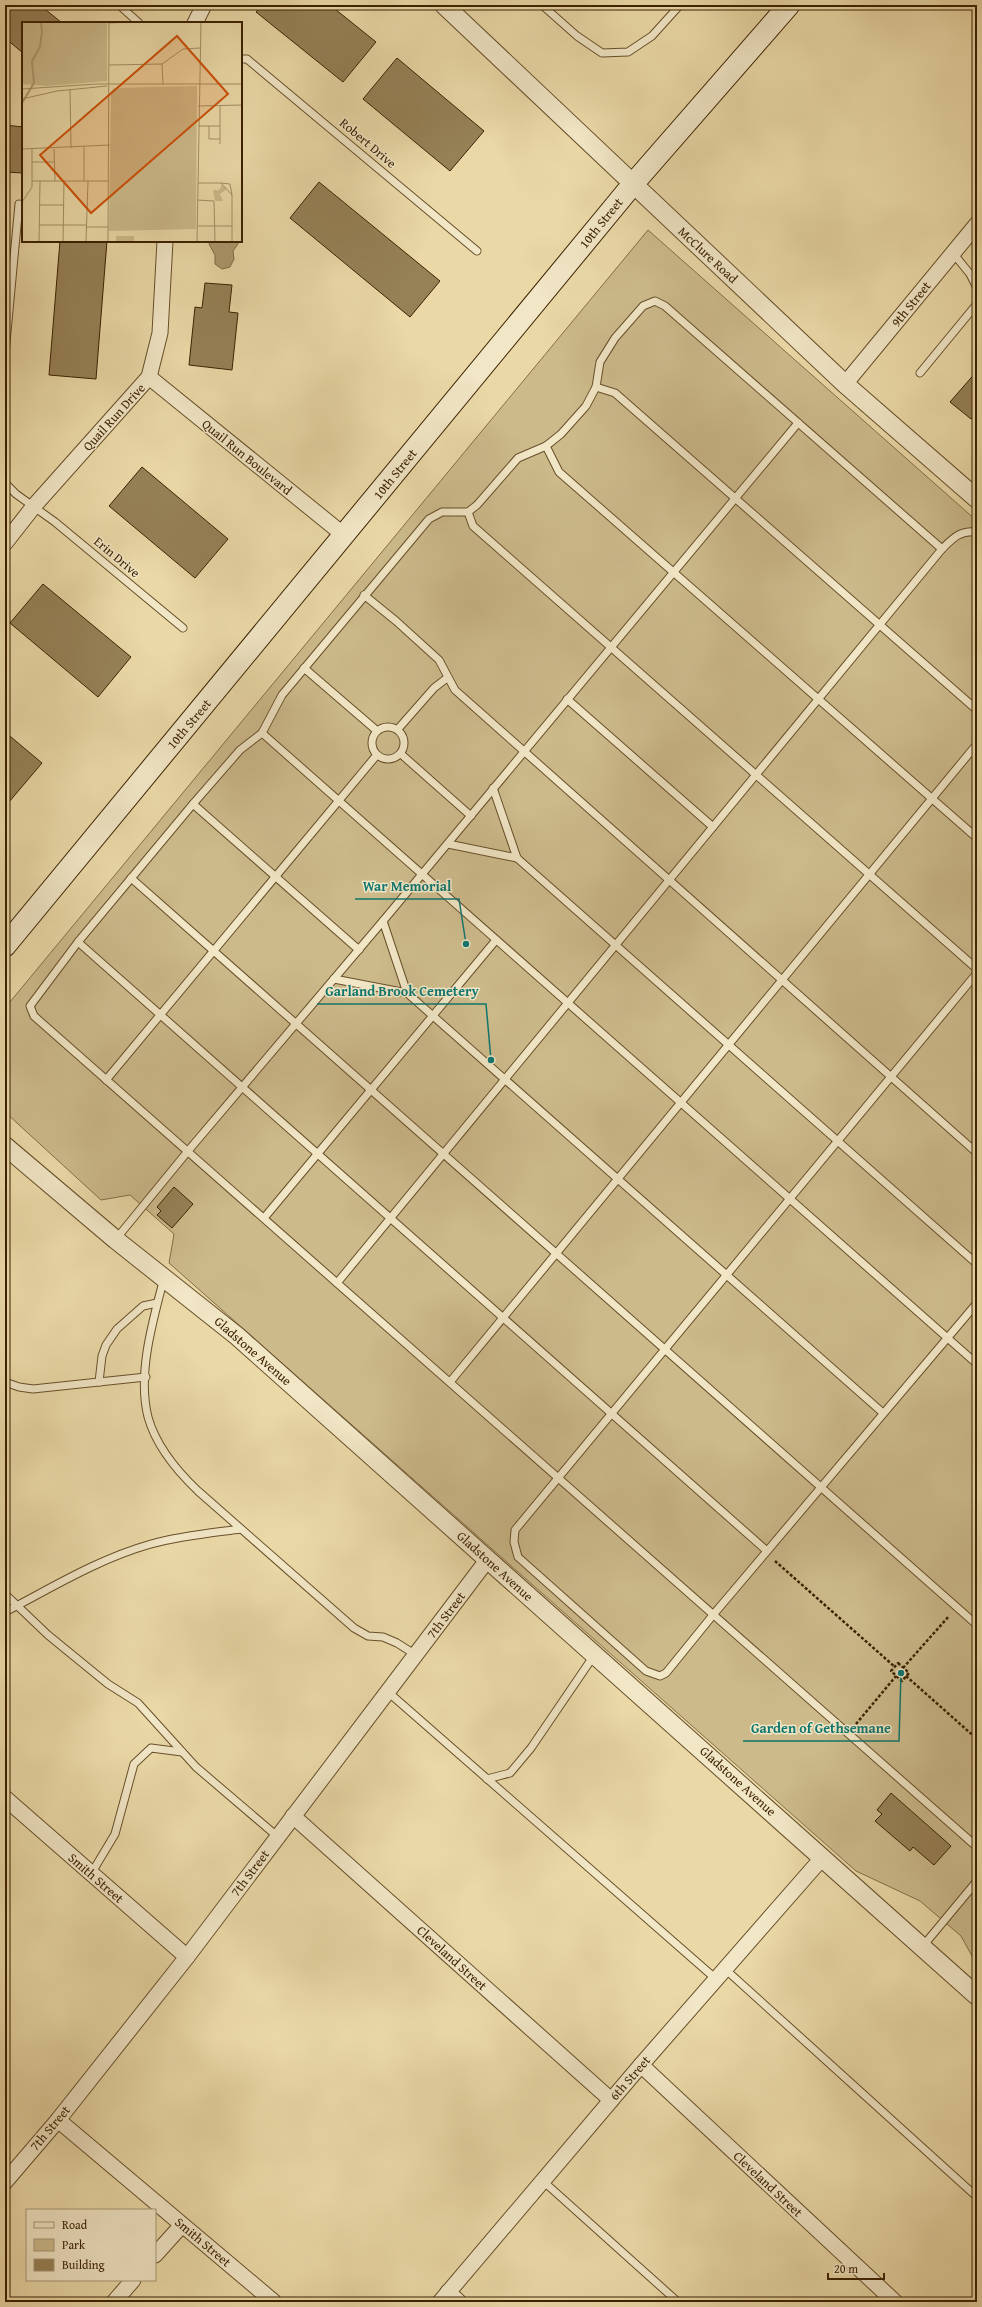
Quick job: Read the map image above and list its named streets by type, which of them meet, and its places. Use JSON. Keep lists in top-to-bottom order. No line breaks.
{"streets":{"main road":["10th Street"],"street":["McClure Road","9th Street","Quail Run Drive","Quail Run Boulevard","Gladstone Avenue","7th Street","Smith Street","Cleveland Street","6th Street"],"lane":["Robert Drive","Erin Drive"]},"crossings":[["10th Street","McClure Road"],["10th Street","Quail Run Boulevard"],["McClure Road","9th Street"],["Quail Run Drive","Quail Run Boulevard"],["Quail Run Drive","Erin Drive"],["Gladstone Avenue","7th Street"],["Gladstone Avenue","6th Street"],["7th Street","Smith Street"],["7th Street","Cleveland Street"],["Cleveland Street","6th Street"]],"places":["War Memorial","Garland Brook Cemetery","Garden of Gethsemane"],"legend":["Road","Park","Building"],"scale_bar":"20 m"}
